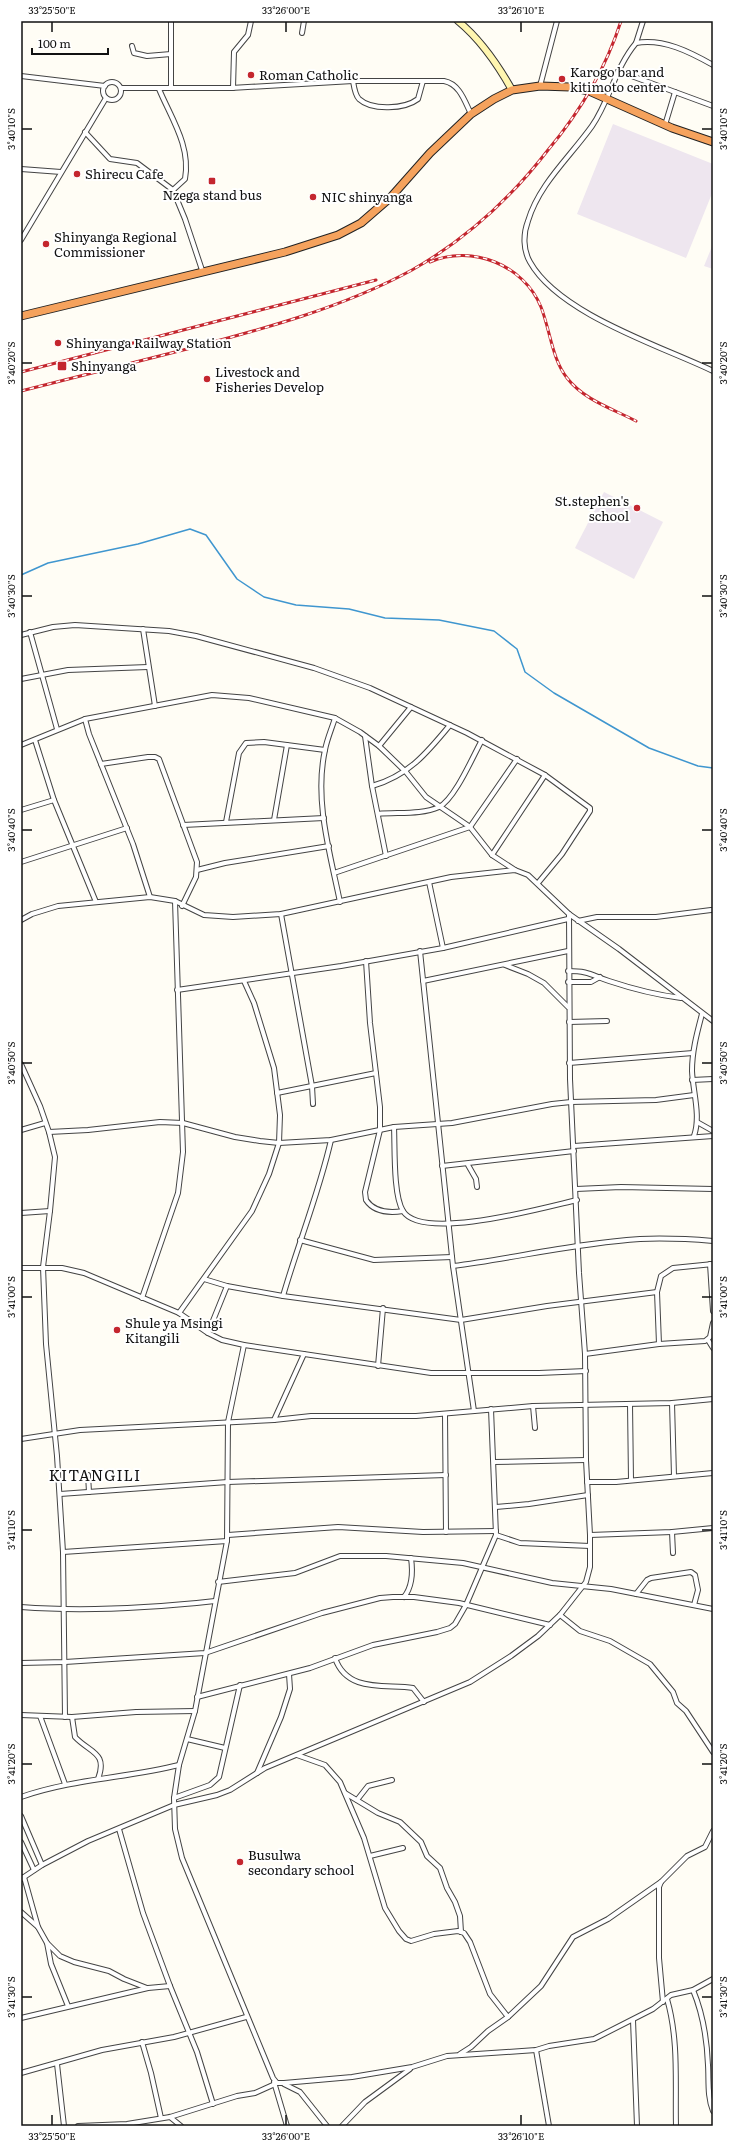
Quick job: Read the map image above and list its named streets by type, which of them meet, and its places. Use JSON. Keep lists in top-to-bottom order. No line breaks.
{"districts":["KITANGILI"],"places":{"other":["Roman Catholic","Karogo bar and kitimoto center","Shirecu Cafe","NIC shinyanga","Shinyanga Regional Commissioner","Shinyanga Railway Station","Livestock and Fisheries Develop","St.stephen's school","Shule ya Msingi Kitangili","Busulwa secondary school"],"transit":["Nzega stand bus","Shinyanga"]},"scale_bar":"100 m","coordinates":["33°25'50\"E","33°26'00\"E","33°26'10\"E","3°40'10\"S","3°40'20\"S","3°40'30\"S","3°40'40\"S","3°40'50\"S","3°41'00\"S","3°41'10\"S","3°41'20\"S","3°41'30\"S"]}
